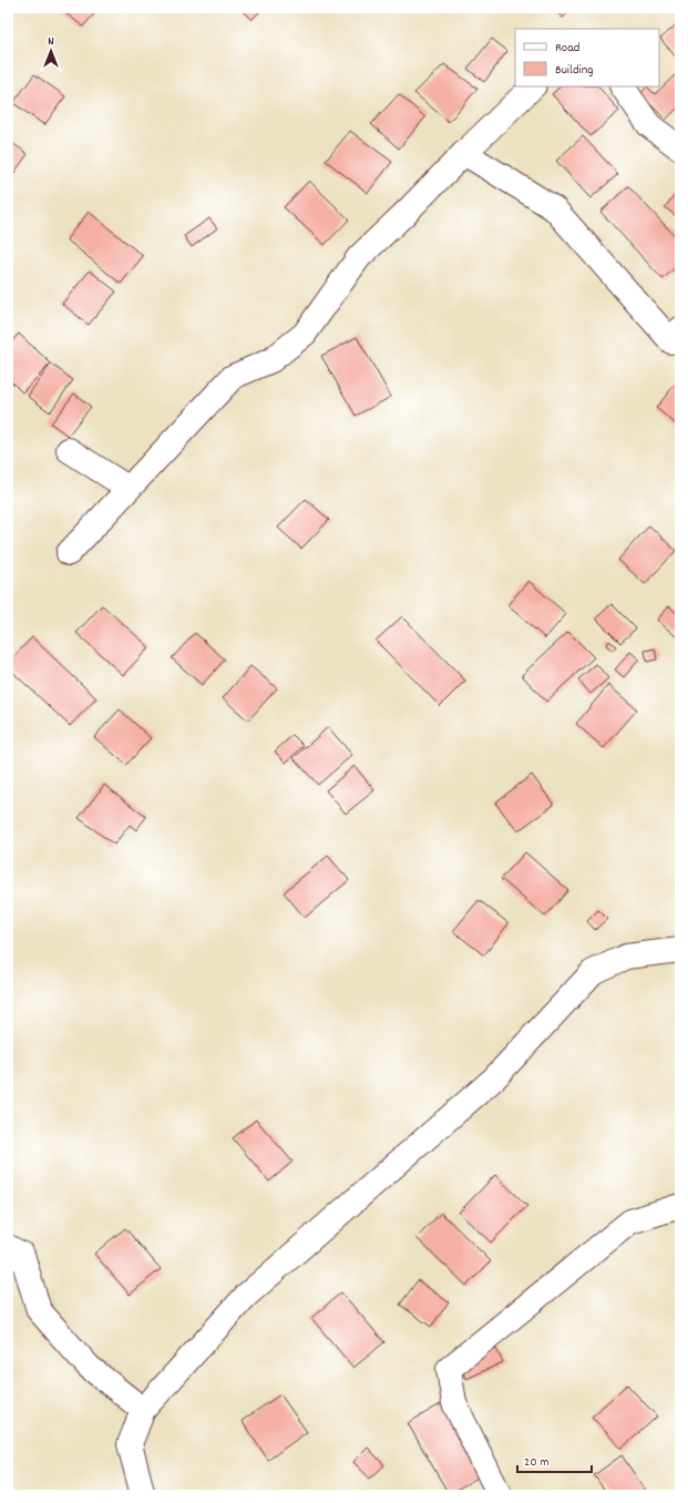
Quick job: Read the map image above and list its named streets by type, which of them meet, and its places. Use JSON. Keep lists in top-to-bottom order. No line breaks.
{"legend":["Road","Building"],"scale_bar":"20 m","north":"top"}
